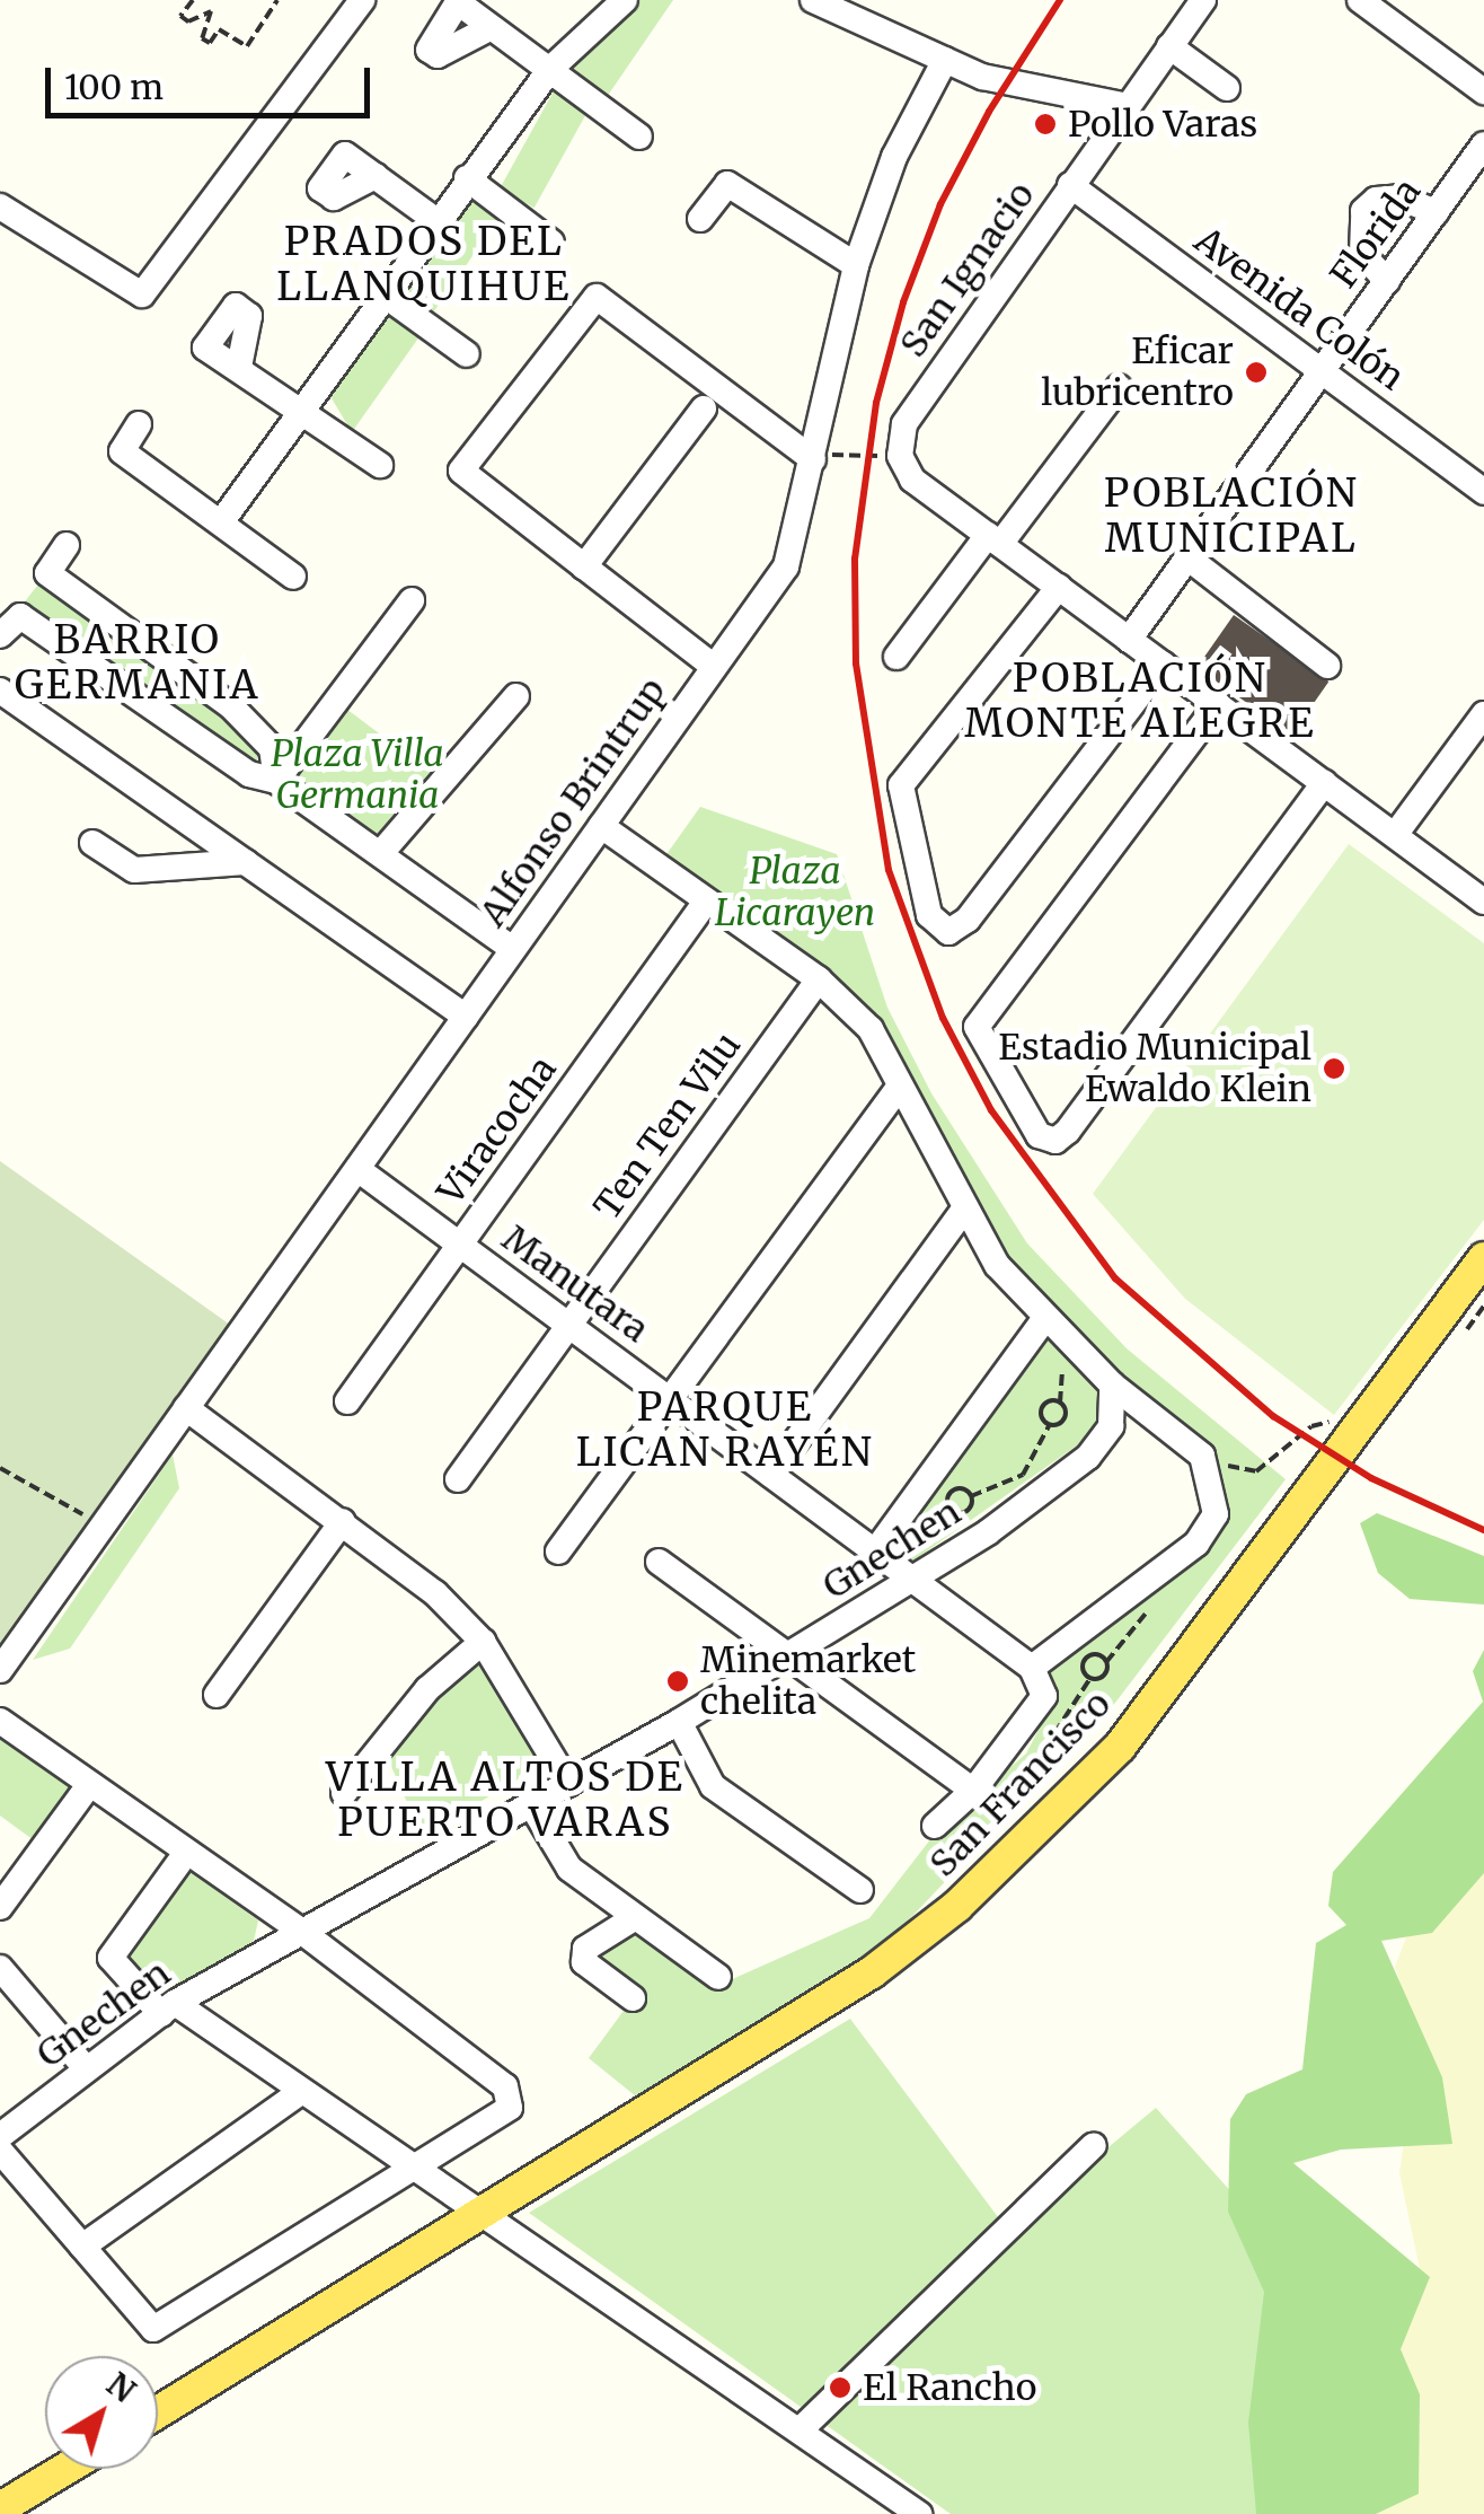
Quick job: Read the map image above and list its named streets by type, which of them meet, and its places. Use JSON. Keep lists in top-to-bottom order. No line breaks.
{"streets":{"main road":["San Francisco"],"street":["Florida","San Ignacio","Avenida Colón","Alfonso Brintrup","Ten Ten Vilu","Viracocha","Manutara","Gnechen"]},"crossings":[["Florida","Avenida Colón"],["San Ignacio","Avenida Colón"],["Alfonso Brintrup","Manutara"],["Ten Ten Vilu","Manutara"],["Viracocha","Manutara"],["Manutara","Gnechen"]],"districts":["PRADOS DEL LLANQUIHUE","POBLACIÓN MUNICIPAL","BARRIO GERMANIA","POBLACIÓN MONTE ALEGRE","PARQUE LICAN RAYÉN","VILLA ALTOS DE PUERTO VARAS"],"parks":["Plaza Villa Germania","Plaza Licarayen"],"places":["Pollo Varas","Eficar lubricentro","Estadio Municipal Ewaldo Klein","Minemarket chelita","El Rancho"],"scale_bar":"100 m","north":"top right"}
